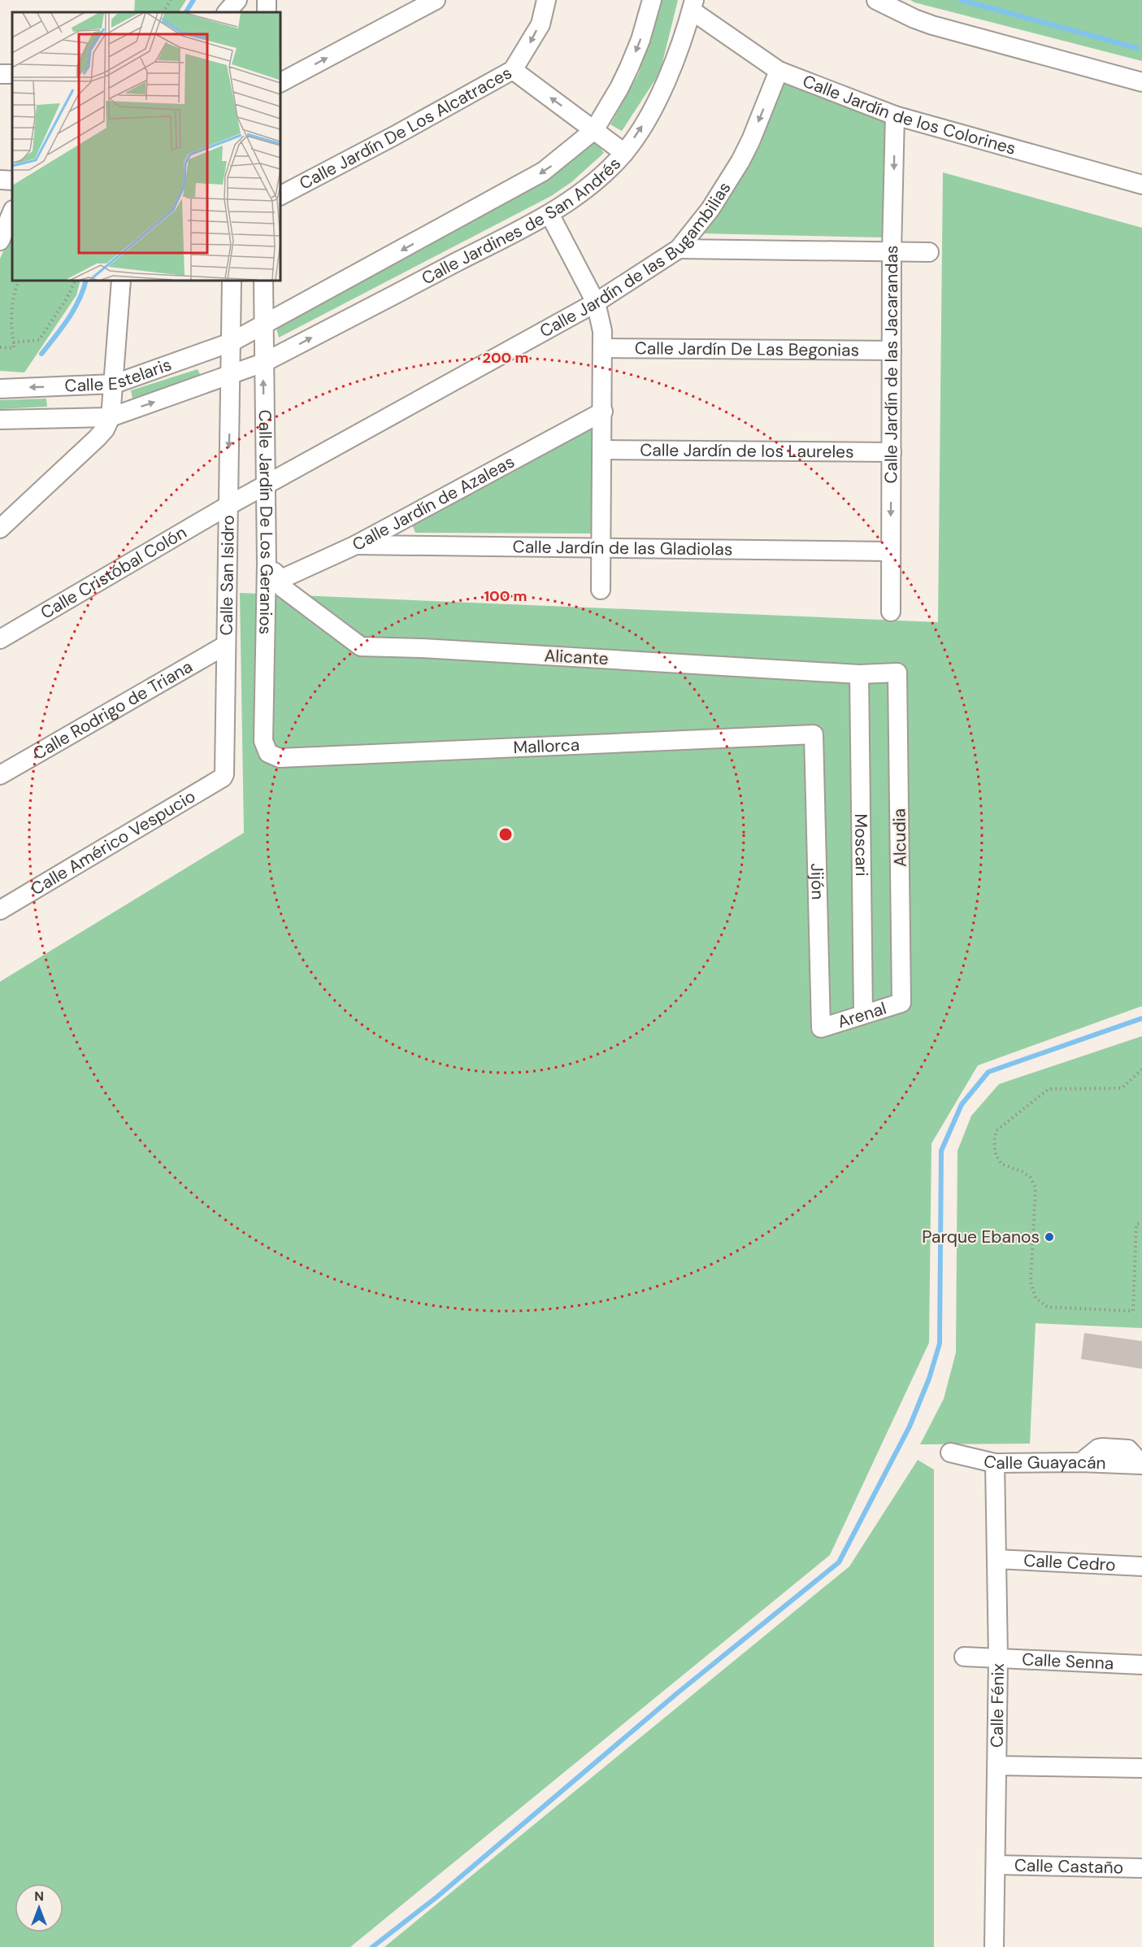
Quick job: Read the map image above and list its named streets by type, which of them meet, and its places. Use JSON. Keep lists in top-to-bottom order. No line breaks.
{"streets":{"street":["Calle Jardín de los Colorines","Calle Jardín De Los Alcatraces","Calle Jardines de San Andrés","Calle Jardín de las Bugambilias","Calle Jardín De Las Begonias","Calle Jardín de las Jacarandas","Calle Estelaris","Calle Jardín de los Laureles","Calle Jardín de Azaleas","Calle Jardín De Los Geranios","Calle Jardín de las Gladiolas","Calle Cristóbal Colón","Calle San Isidro","Alicante","Calle Rodrigo de Triana","Mallorca","Alcudia","Calle Américo Vespucio","Moscari","Jijón","Arenal","Calle Guayacán","Calle Cedro","Calle Senna","Calle Fénix","Calle Castaño"]},"crossings":[["Calle Jardín de los Colorines","Calle Jardines de San Andrés"],["Calle Jardín de los Colorines","Calle Jardín de las Bugambilias"],["Calle Jardín de los Colorines","Calle Jardín de las Jacarandas"],["Calle Jardines de San Andrés","Calle Estelaris"],["Calle Jardines de San Andrés","Calle Jardín De Los Geranios"],["Calle Jardines de San Andrés","Calle San Isidro"],["Calle Jardín de las Bugambilias","Calle Jardín De Los Geranios"],["Calle Jardín de las Bugambilias","Calle Cristóbal Colón"],["Calle Jardín de las Bugambilias","Calle San Isidro"],["Calle Jardín De Las Begonias","Calle Jardín de las Jacarandas"],["Calle Jardín de las Jacarandas","Calle Jardín de los Laureles"],["Calle Jardín de las Jacarandas","Calle Jardín de las Gladiolas"],["Calle Estelaris","Calle San Isidro"],["Calle Jardín de Azaleas","Calle Jardín de las Gladiolas"],["Calle Jardín de Azaleas","Alicante"],["Calle Jardín De Los Geranios","Mallorca"],["Calle Cristóbal Colón","Calle San Isidro"],["Calle San Isidro","Calle Rodrigo de Triana"],["Calle San Isidro","Calle Américo Vespucio"],["Alicante","Alcudia"],["Alicante","Moscari"],["Mallorca","Jijón"],["Alcudia","Arenal"],["Moscari","Arenal"],["Jijón","Arenal"],["Calle Guayacán","Calle Fénix"],["Calle Cedro","Calle Fénix"],["Calle Senna","Calle Fénix"],["Calle Fénix","Calle Castaño"]],"one_way":["Calle Jardín de las Jacarandas"],"places":["Parque Ebanos"],"north":"top","rings":["200 m","100 m"]}
